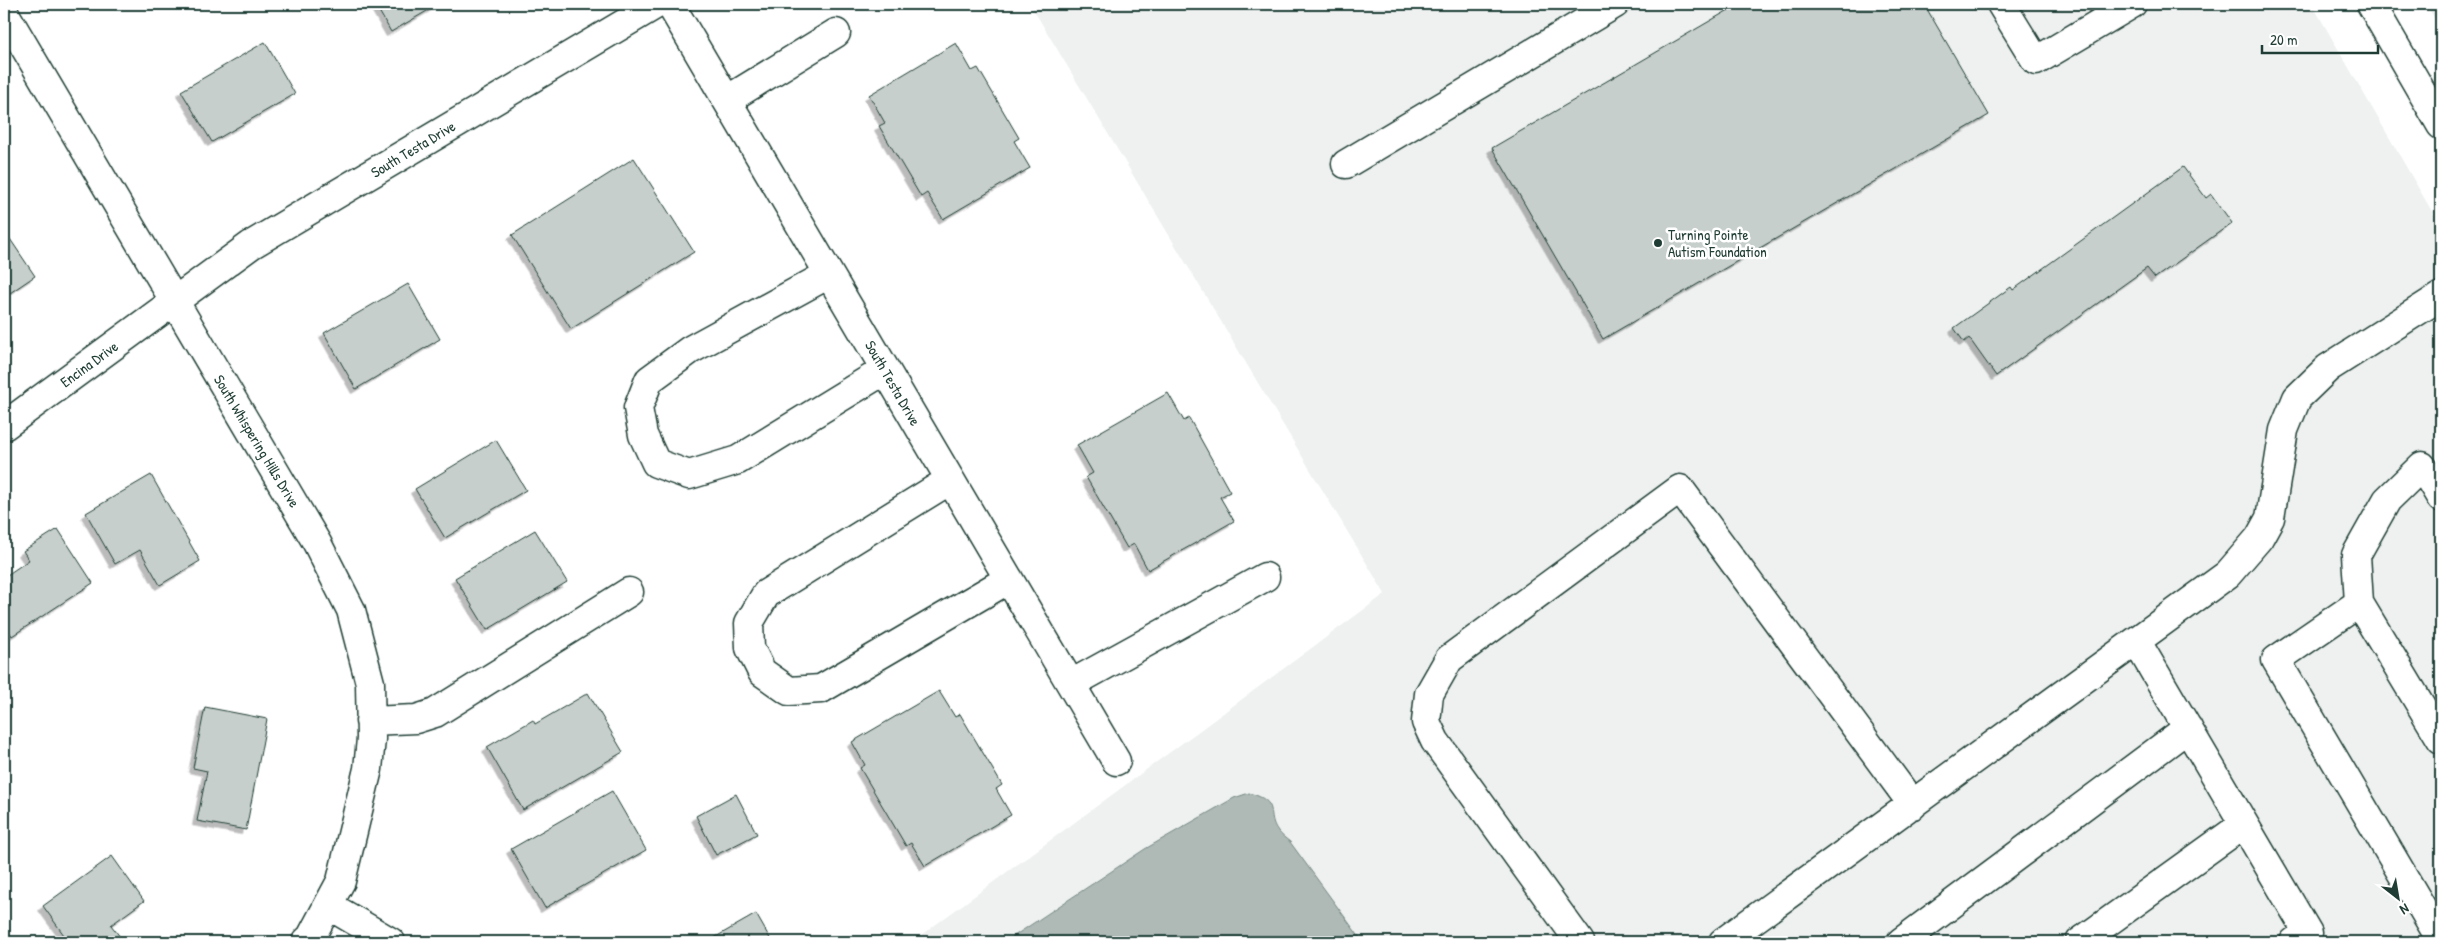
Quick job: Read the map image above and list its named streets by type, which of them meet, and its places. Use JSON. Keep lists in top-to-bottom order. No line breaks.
{"streets":{"street":["South Testa Drive","Encina Drive","South Whispering Hills Drive"]},"crossings":[["South Testa Drive","Encina Drive"],["South Testa Drive","South Whispering Hills Drive"],["Encina Drive","South Whispering Hills Drive"]],"places":["Turning Pointe Autism Foundation"],"scale_bar":"20 m","north":"bottom right"}
